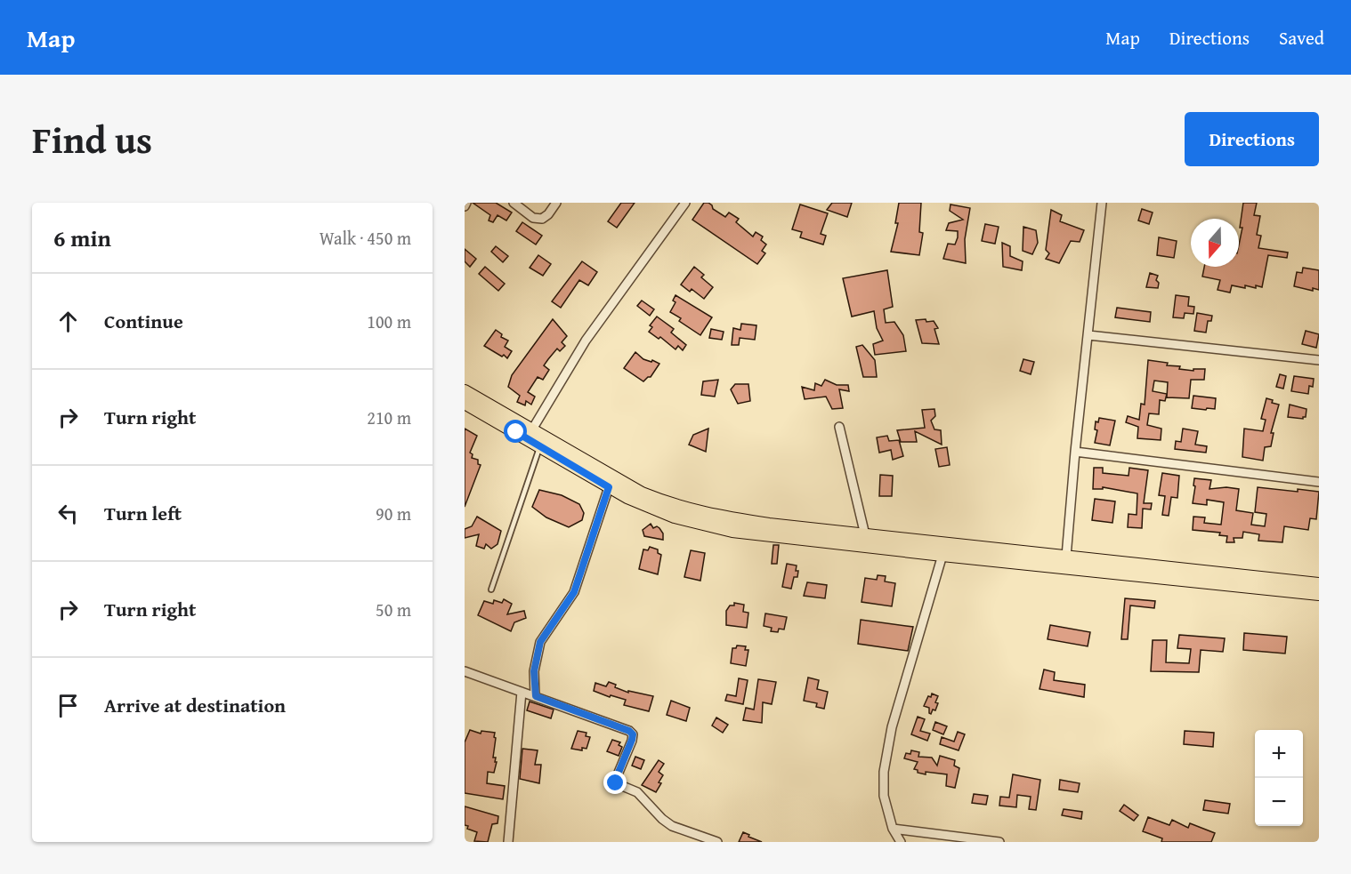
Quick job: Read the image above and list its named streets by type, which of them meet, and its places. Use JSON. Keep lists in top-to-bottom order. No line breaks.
{"north":"bottom","page":{"header":"Map","nav":["Map","Directions","Saved"],"title":"Find us","buttons":"Directions","heading":["6 min","Walk · 450 m"],"list":[["Continue","100 m"],["Turn right","210 m"],["Turn left","90 m"],["Turn right","50 m"],"Arrive at destination"],"map_buttons":["+","−"]}}
